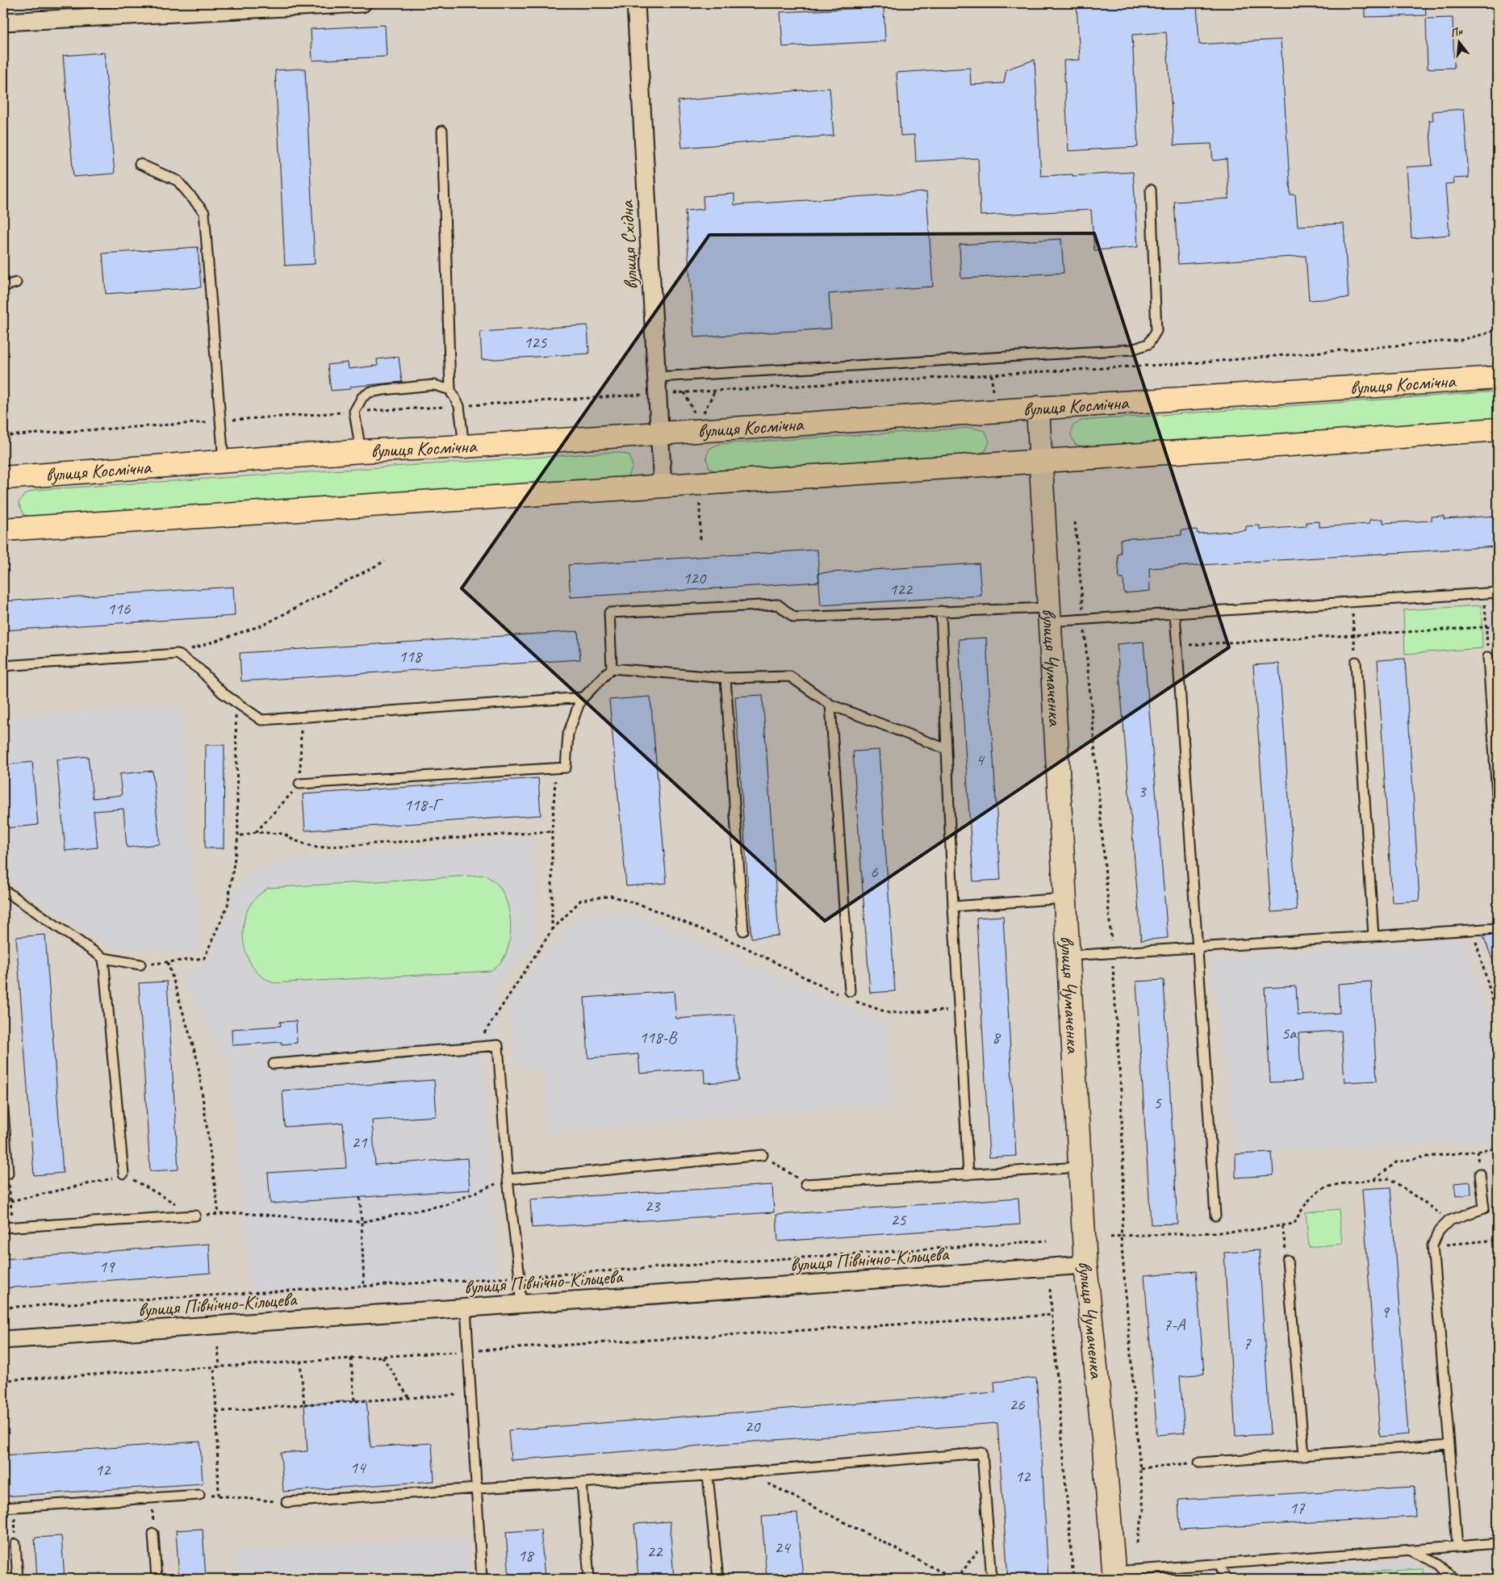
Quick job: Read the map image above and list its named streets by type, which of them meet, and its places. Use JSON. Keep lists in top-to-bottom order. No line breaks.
{"streets":{"main road":["вулиця Космічна"],"street":["вулиця Східна","вулиця Чумаченка","вулиця Північно-Кільцева"]},"crossings":[["вулиця Східна","вулиця Космічна"],["вулиця Космічна","вулиця Чумаченка"],["вулиця Чумаченка","вулиця Північно-Кільцева"]],"house_numbers":["125","120","122","116","118","4","3","118-Г","6","5а","118-В","8","5","21","23","25","19","9","7-А","7","26","20","14","12","12","17","24","22","18"],"north":"top"}
